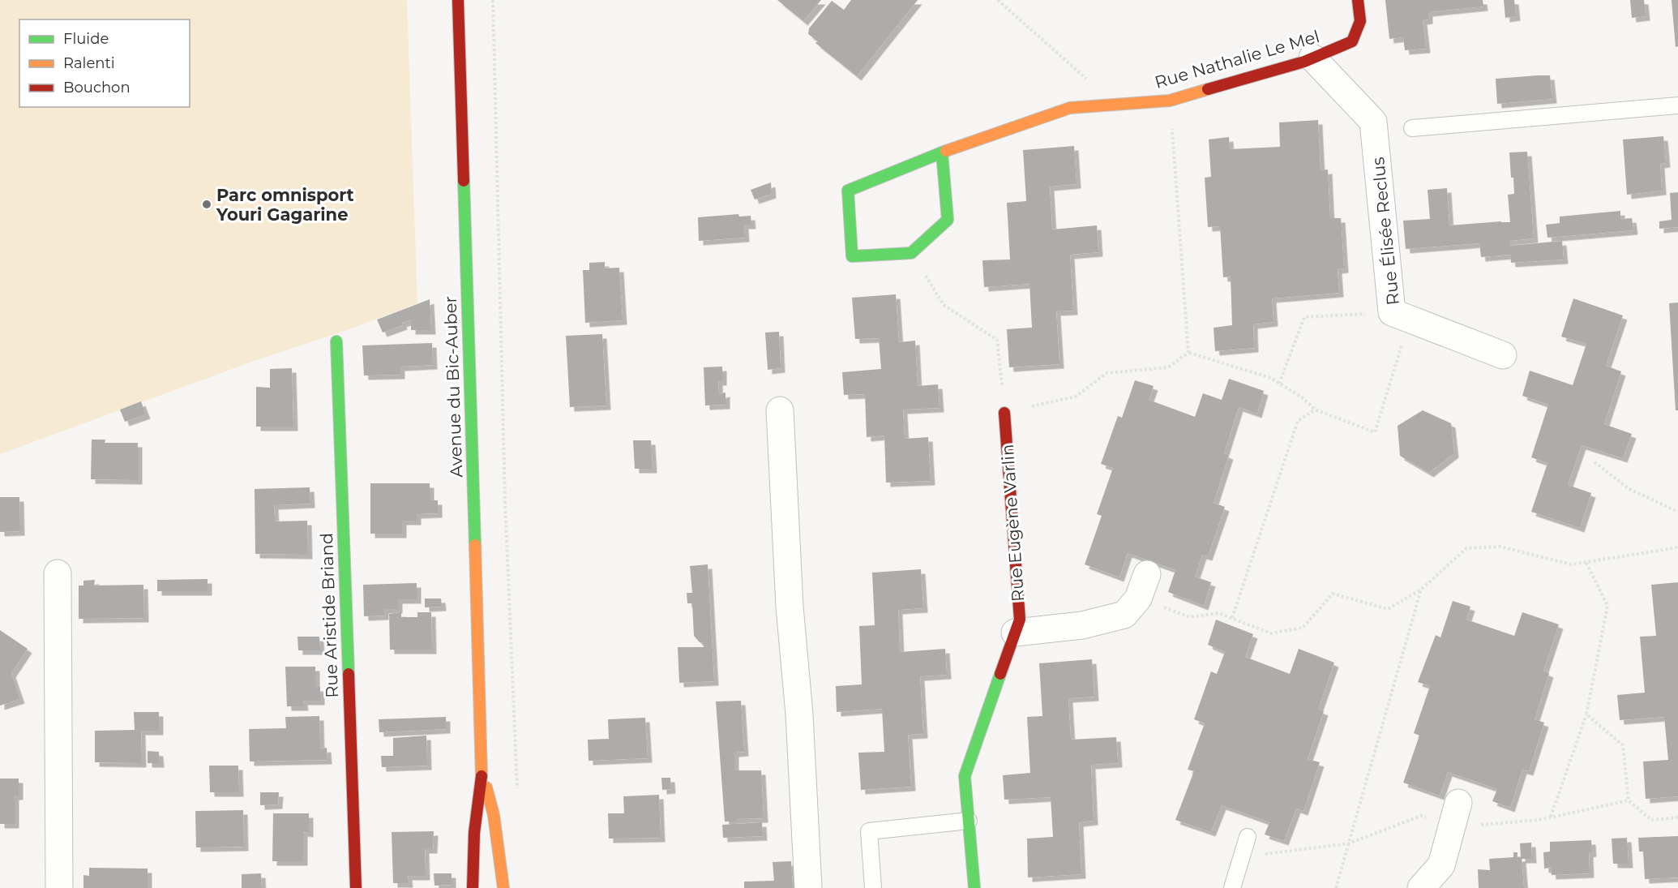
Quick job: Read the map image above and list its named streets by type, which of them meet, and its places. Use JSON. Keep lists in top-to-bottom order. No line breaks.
{"streets":{"street":["Rue Nathalie Le Mel","Rue Élisée Reclus","Avenue du Bic-Auber","Rue Eugène Varlin","Rue Aristide Briand"]},"crossings":[["Rue Nathalie Le Mel","Rue Élisée Reclus"]],"places":["Parc omnisport Youri Gagarine"],"legend":["Fluide","Ralenti","Bouchon"]}
